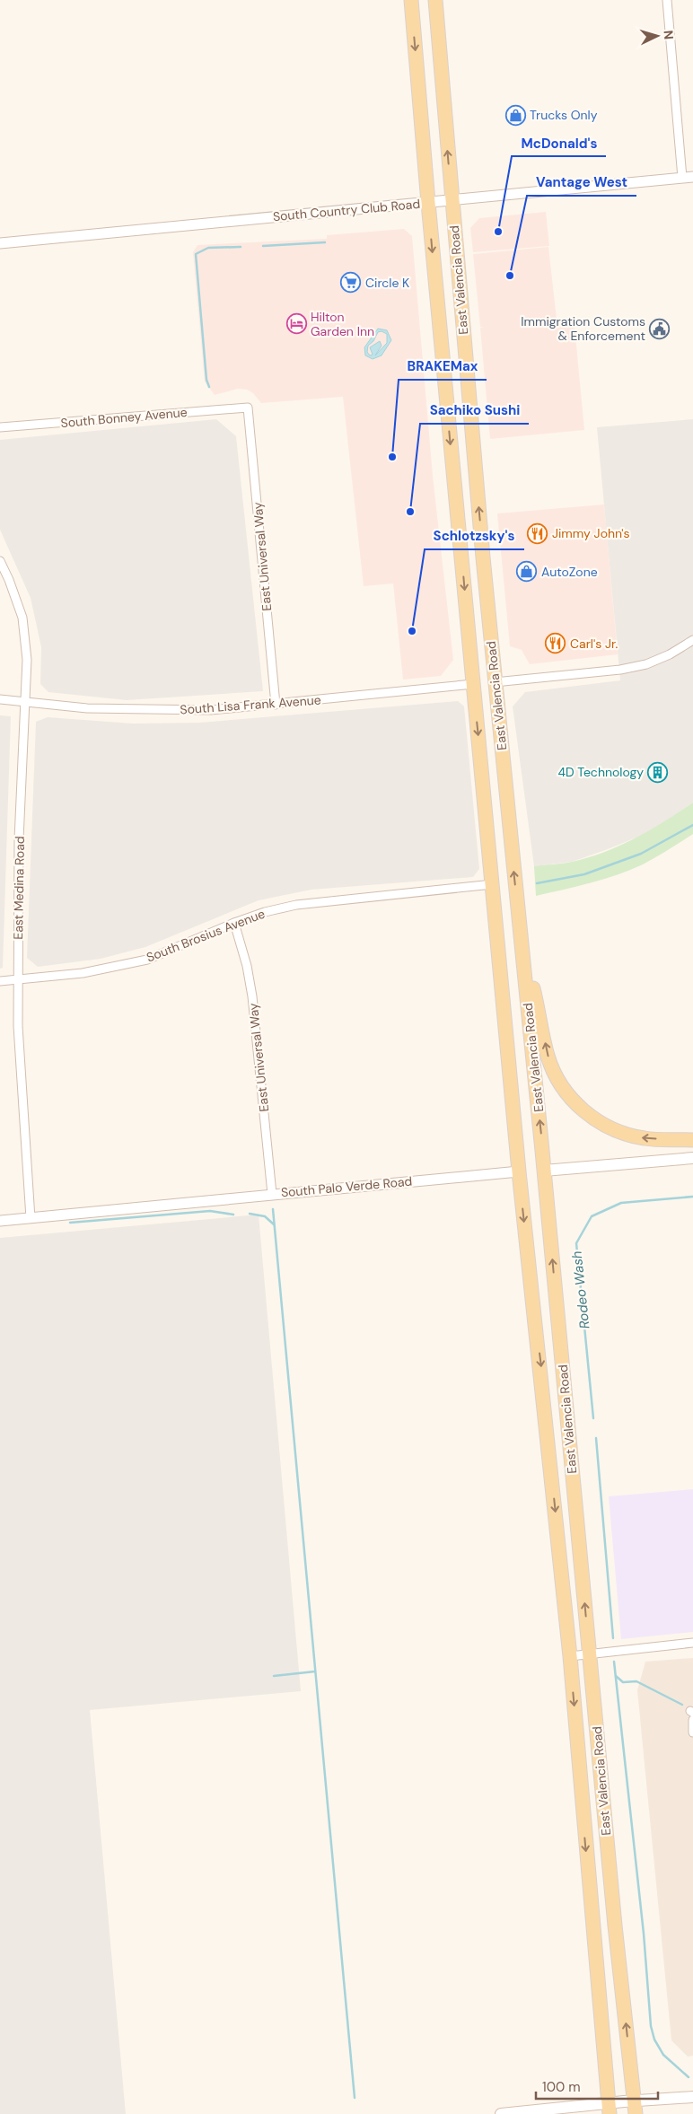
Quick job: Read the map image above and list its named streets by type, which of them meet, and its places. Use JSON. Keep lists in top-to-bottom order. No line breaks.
{"streets":{"main road":["East Valencia Road","South Palo Verde Road"],"street":["South Country Club Road","South Bonney Avenue","East Universal Way","South Lisa Frank Avenue","East Medina Road","South Brosius Avenue"]},"crossings":[["South Country Club Road","East Valencia Road"],["East Valencia Road","South Lisa Frank Avenue"],["East Valencia Road","South Brosius Avenue"],["East Valencia Road","South Palo Verde Road"],["South Bonney Avenue","East Universal Way"],["East Universal Way","South Lisa Frank Avenue"],["East Universal Way","South Brosius Avenue"],["East Universal Way","South Palo Verde Road"],["South Lisa Frank Avenue","East Medina Road"],["East Medina Road","South Brosius Avenue"],["East Medina Road","South Palo Verde Road"]],"water":["Rodeo Wash"],"places":{"shop":["Trucks Only","AutoZone"],"other":["McDonald's","Vantage West","BRAKEMax","Sachiko Sushi","Schlotzsky's"],"supermarket":["Circle K"],"hotel":["Hilton Garden Inn"],"public building":["Immigration Customs & Enforcement"],"restaurant":["Jimmy John's","Carl's Jr."],"building":["4D Technology"]},"scale_bar":"100 m","north":"right"}
